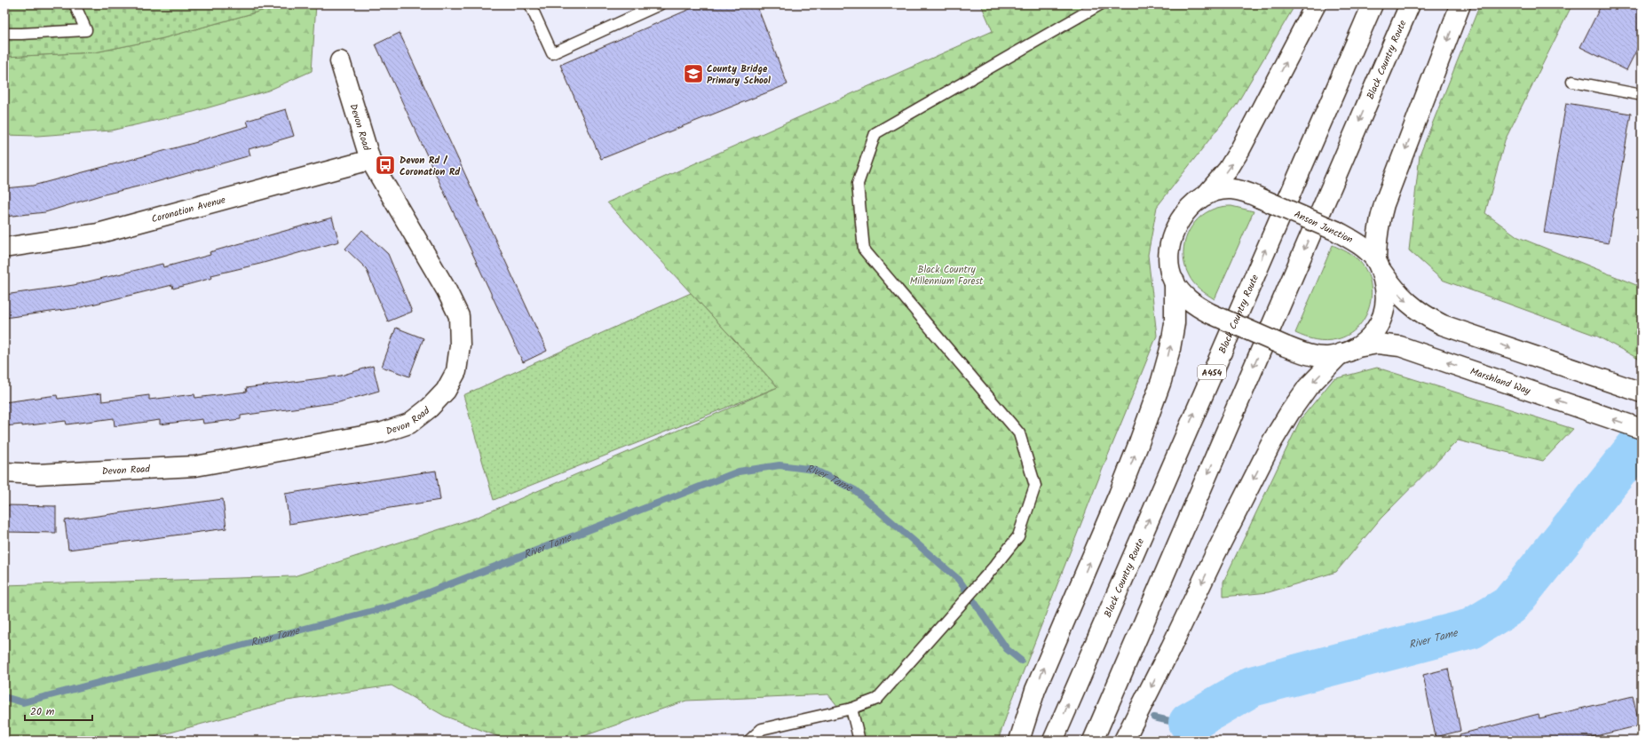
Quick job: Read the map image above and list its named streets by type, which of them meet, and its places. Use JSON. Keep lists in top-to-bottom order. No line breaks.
{"streets":{"main road":["Black Country Route","Devon Road","Coronation Avenue","Anson Junction","A454","Marshland Way"]},"crossings":[["Devon Road","Coronation Avenue"],["Anson Junction","Marshland Way"]],"water":["River Tame"],"parks":["Black Country Millennium Forest"],"places":{"school or university":["County Bridge Primary School"],"bus stop":["Devon Rd / Coronation Rd"]},"scale_bar":"20 m"}
